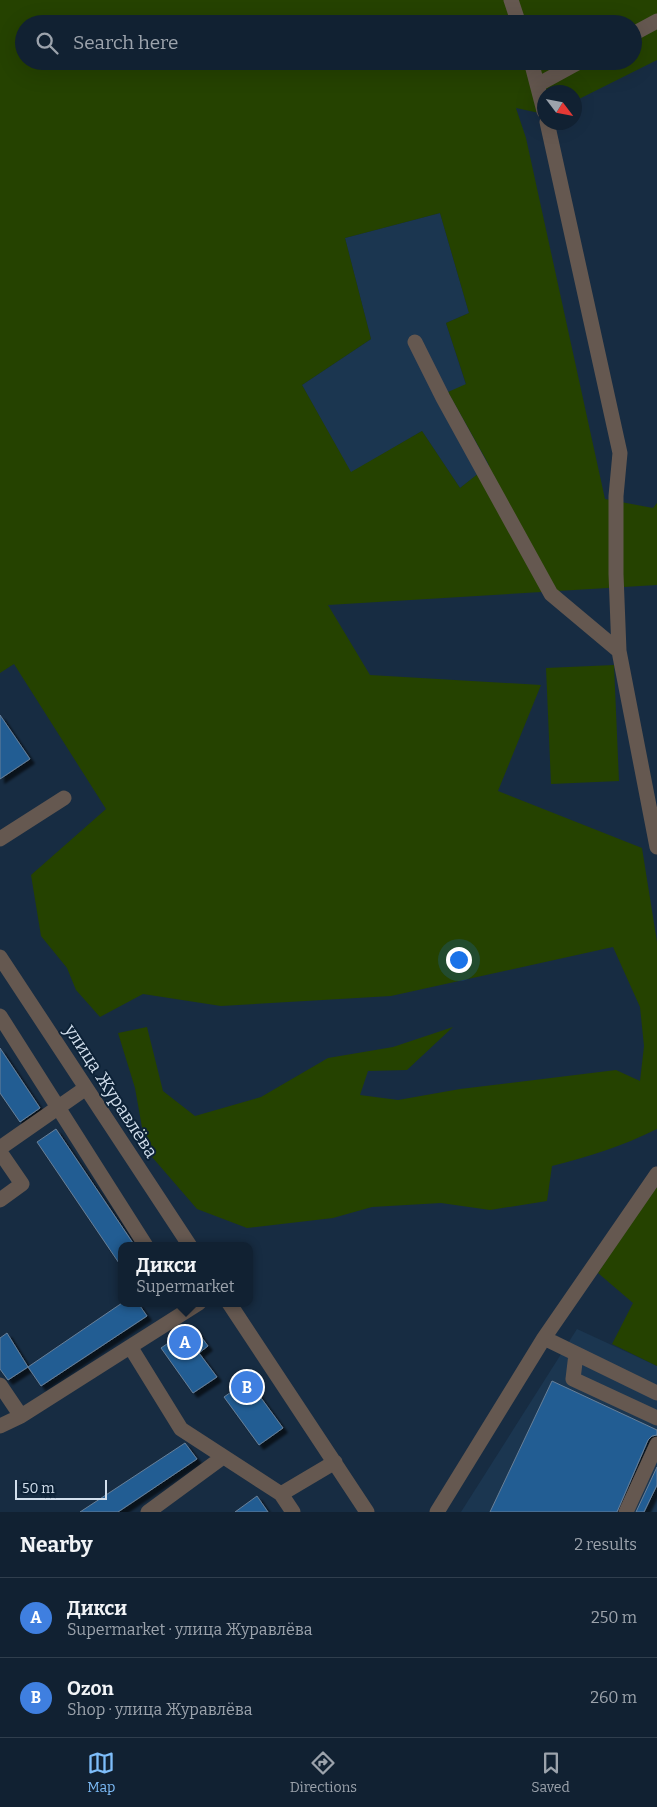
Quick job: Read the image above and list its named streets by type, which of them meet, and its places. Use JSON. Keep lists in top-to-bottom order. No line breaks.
{"streets":{"street":["улица Журавлёва"]},"scale_bar":"50 m","north":"bottom right","page":{"search":"Search here","popup":["Дикси","Supermarket"],"pins":["A","B"],"scale":"50 m","heading":["Nearby","2 results"],"list":[{"mark":"A","name":"Дикси","note":"Supermarket · улица Журавлёва","value":"250 m"},{"mark":"B","name":"Ozon","note":"Shop · улица Журавлёва","value":"260 m"}],"nav":["Map","Directions","Saved"]}}
